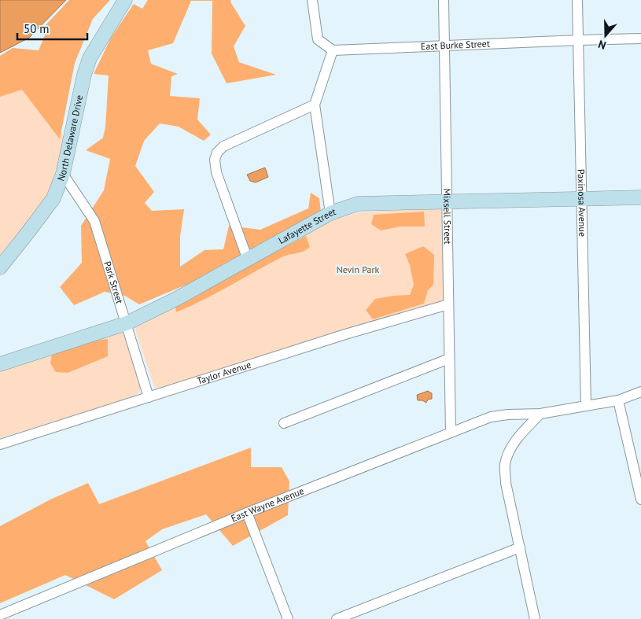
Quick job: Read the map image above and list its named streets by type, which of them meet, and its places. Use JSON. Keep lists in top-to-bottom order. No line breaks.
{"streets":{"street":["East Burke Street","North Delaware Drive","Paxinosa Avenue","Mixsell Street","Lafayette Street","Park Street","Taylor Avenue","East Wayne Avenue"]},"crossings":[["East Burke Street","Paxinosa Avenue"],["East Burke Street","Mixsell Street"],["North Delaware Drive","Park Street"],["Paxinosa Avenue","Lafayette Street"],["Paxinosa Avenue","East Wayne Avenue"],["Mixsell Street","Lafayette Street"],["Mixsell Street","Taylor Avenue"],["Mixsell Street","East Wayne Avenue"],["Lafayette Street","Park Street"],["Park Street","Taylor Avenue"]],"parks":["Nevin Park"],"scale_bar":"50 m","north":"bottom"}
